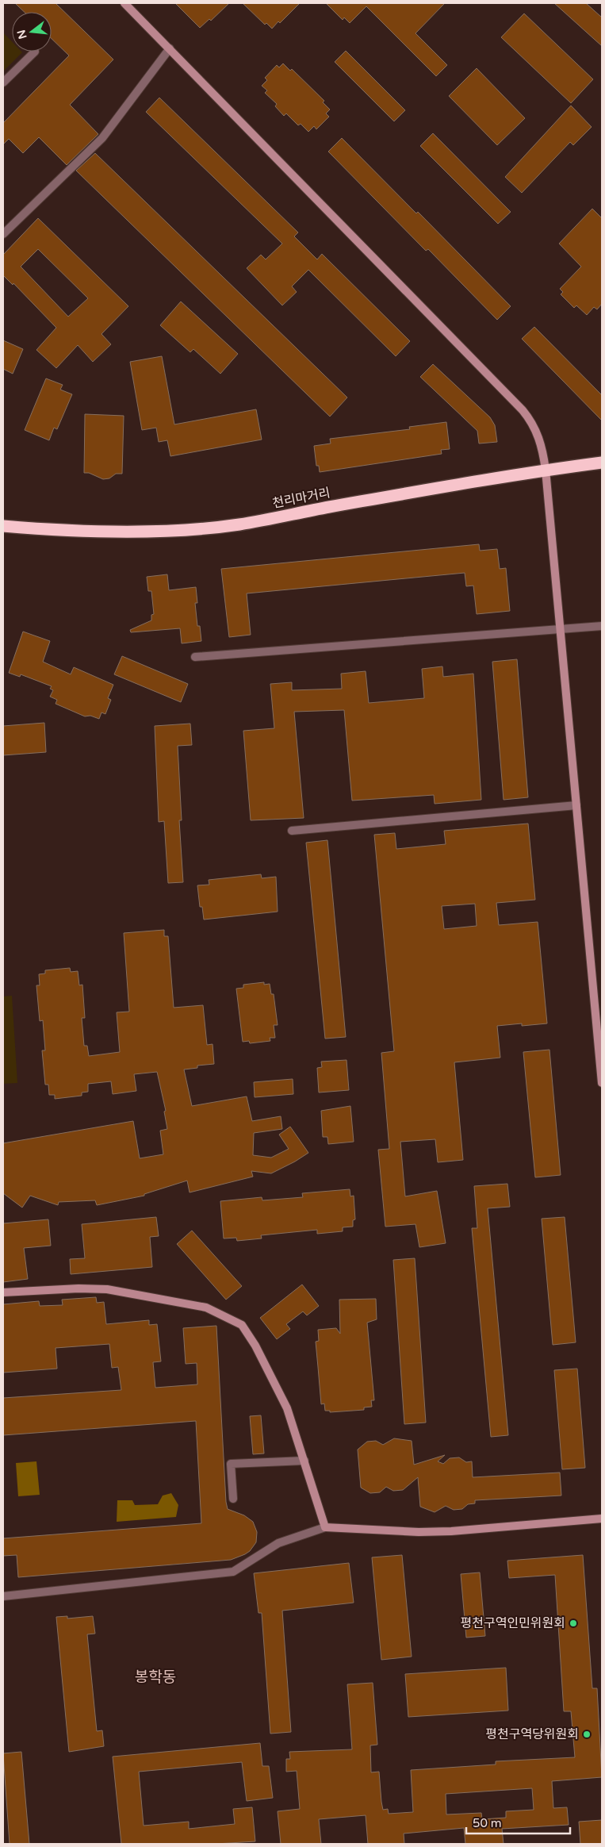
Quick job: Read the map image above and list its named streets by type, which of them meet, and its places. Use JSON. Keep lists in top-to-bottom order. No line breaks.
{"streets":{"highway":["천리마거리"]},"districts":["봉학동"],"places":["평천구역인민위원회","평천구역당위원회"],"scale_bar":"50 m","north":"left"}
